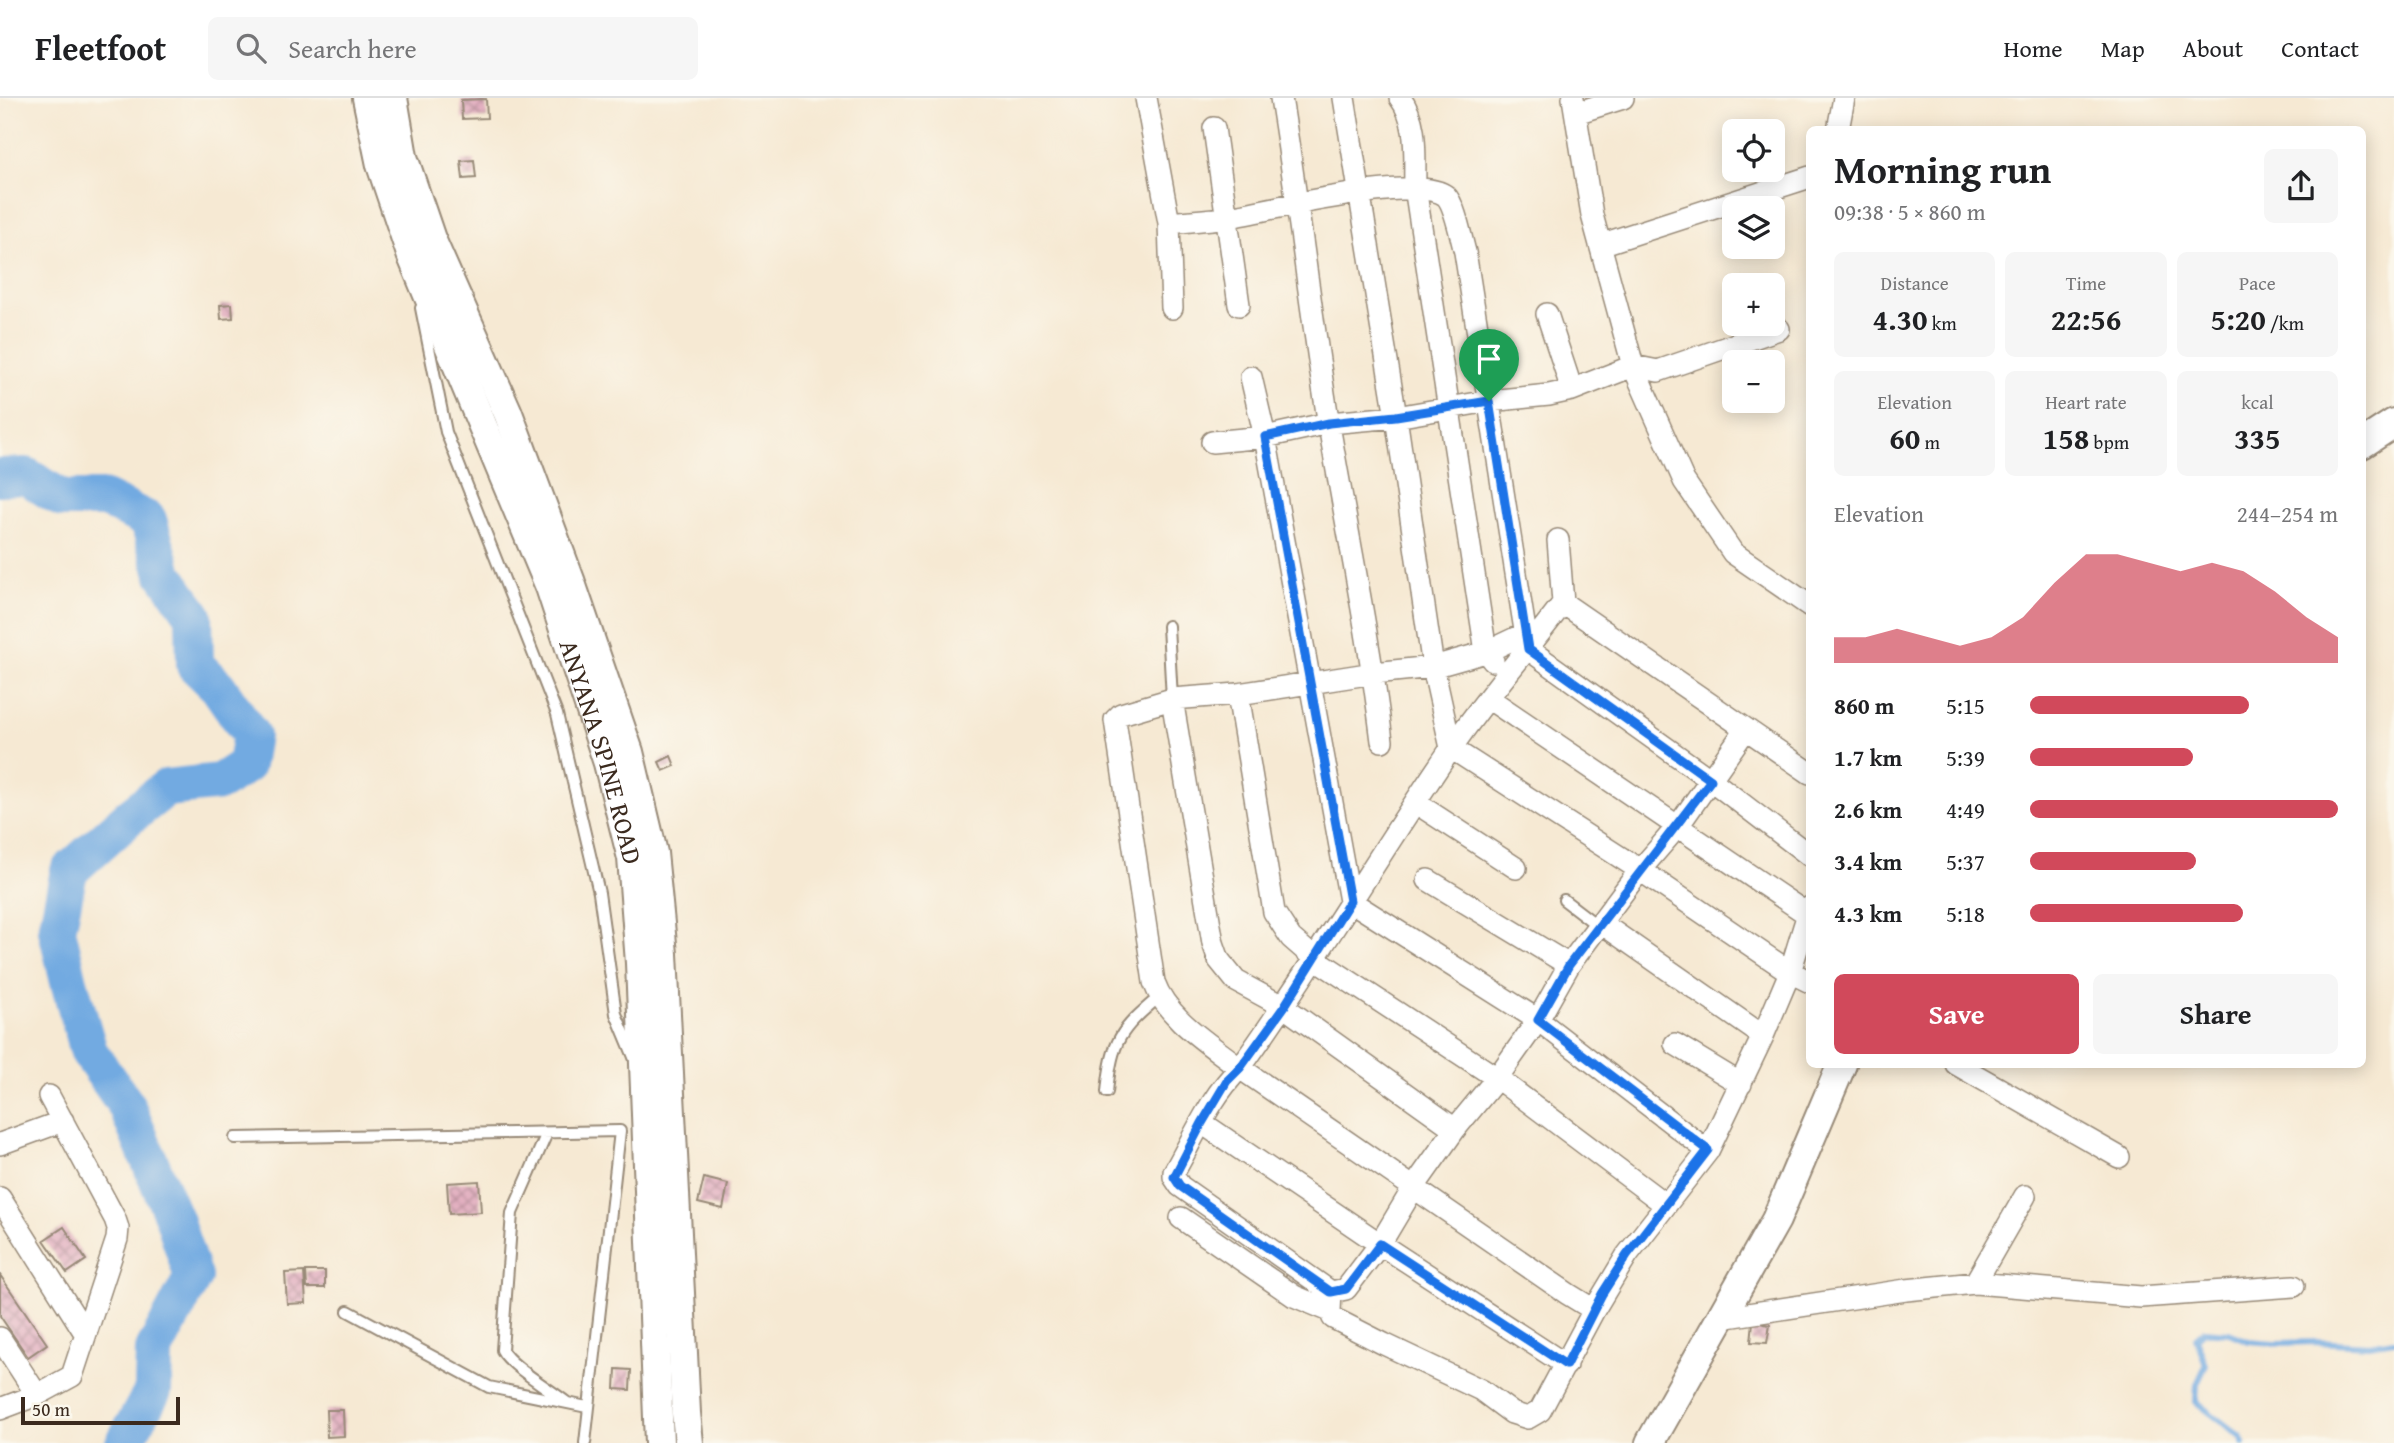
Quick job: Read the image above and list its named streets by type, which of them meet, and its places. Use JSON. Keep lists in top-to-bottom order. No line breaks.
{"streets":{"main road":["ANYANA SPINE ROAD"]},"scale_bar":"50 m","page":{"header":"Fleetfoot","search":"Search here","nav":["Home","Map","About","Contact"],"map_buttons":["+","−"],"heading":["Morning run","09:38 · 5 × 860 m"],"stats":[["Distance","4.30 km"],["Time","22:56"],["Pace","5:20 /km"],["Elevation","60 m"],["Heart rate","158 bpm"],["kcal","335"]],"chart":["Elevation","244–254 m"],"list":[{"name":"860 m","note":"5:15"},{"name":"1.7 km","note":"5:39"},{"name":"2.6 km","note":"4:49"},{"name":"3.4 km","note":"5:37"},{"name":"4.3 km","note":"5:18"}],"buttons":["Save","Share"],"scale":"50 m"}}
